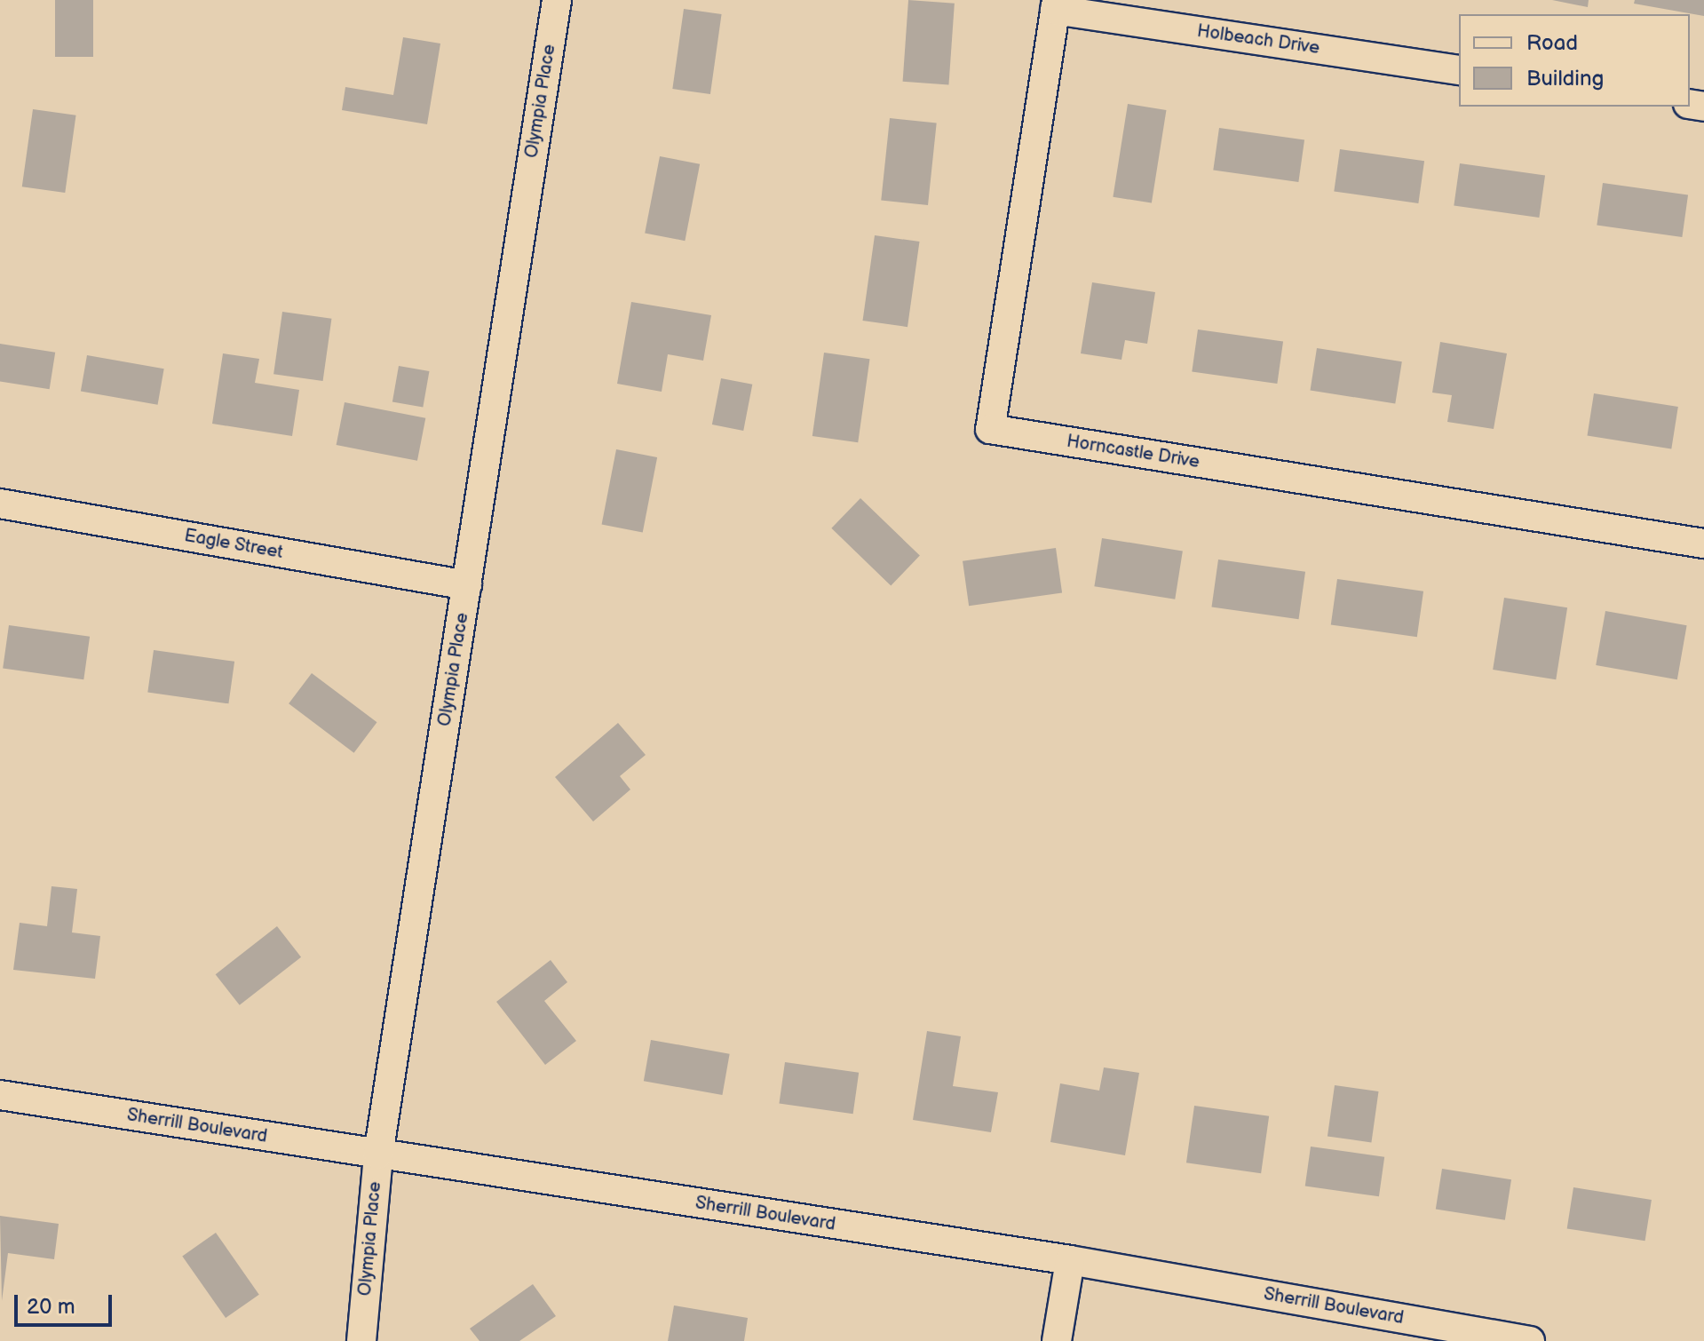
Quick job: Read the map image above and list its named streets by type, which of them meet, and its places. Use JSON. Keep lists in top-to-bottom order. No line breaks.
{"streets":{"street":["Holbeach Drive","Olympia Place","Horncastle Drive","Eagle Street","Sherrill Boulevard"]},"crossings":[["Holbeach Drive","Horncastle Drive"],["Olympia Place","Eagle Street"],["Olympia Place","Sherrill Boulevard"]],"legend":["Road","Building"],"scale_bar":"20 m"}
